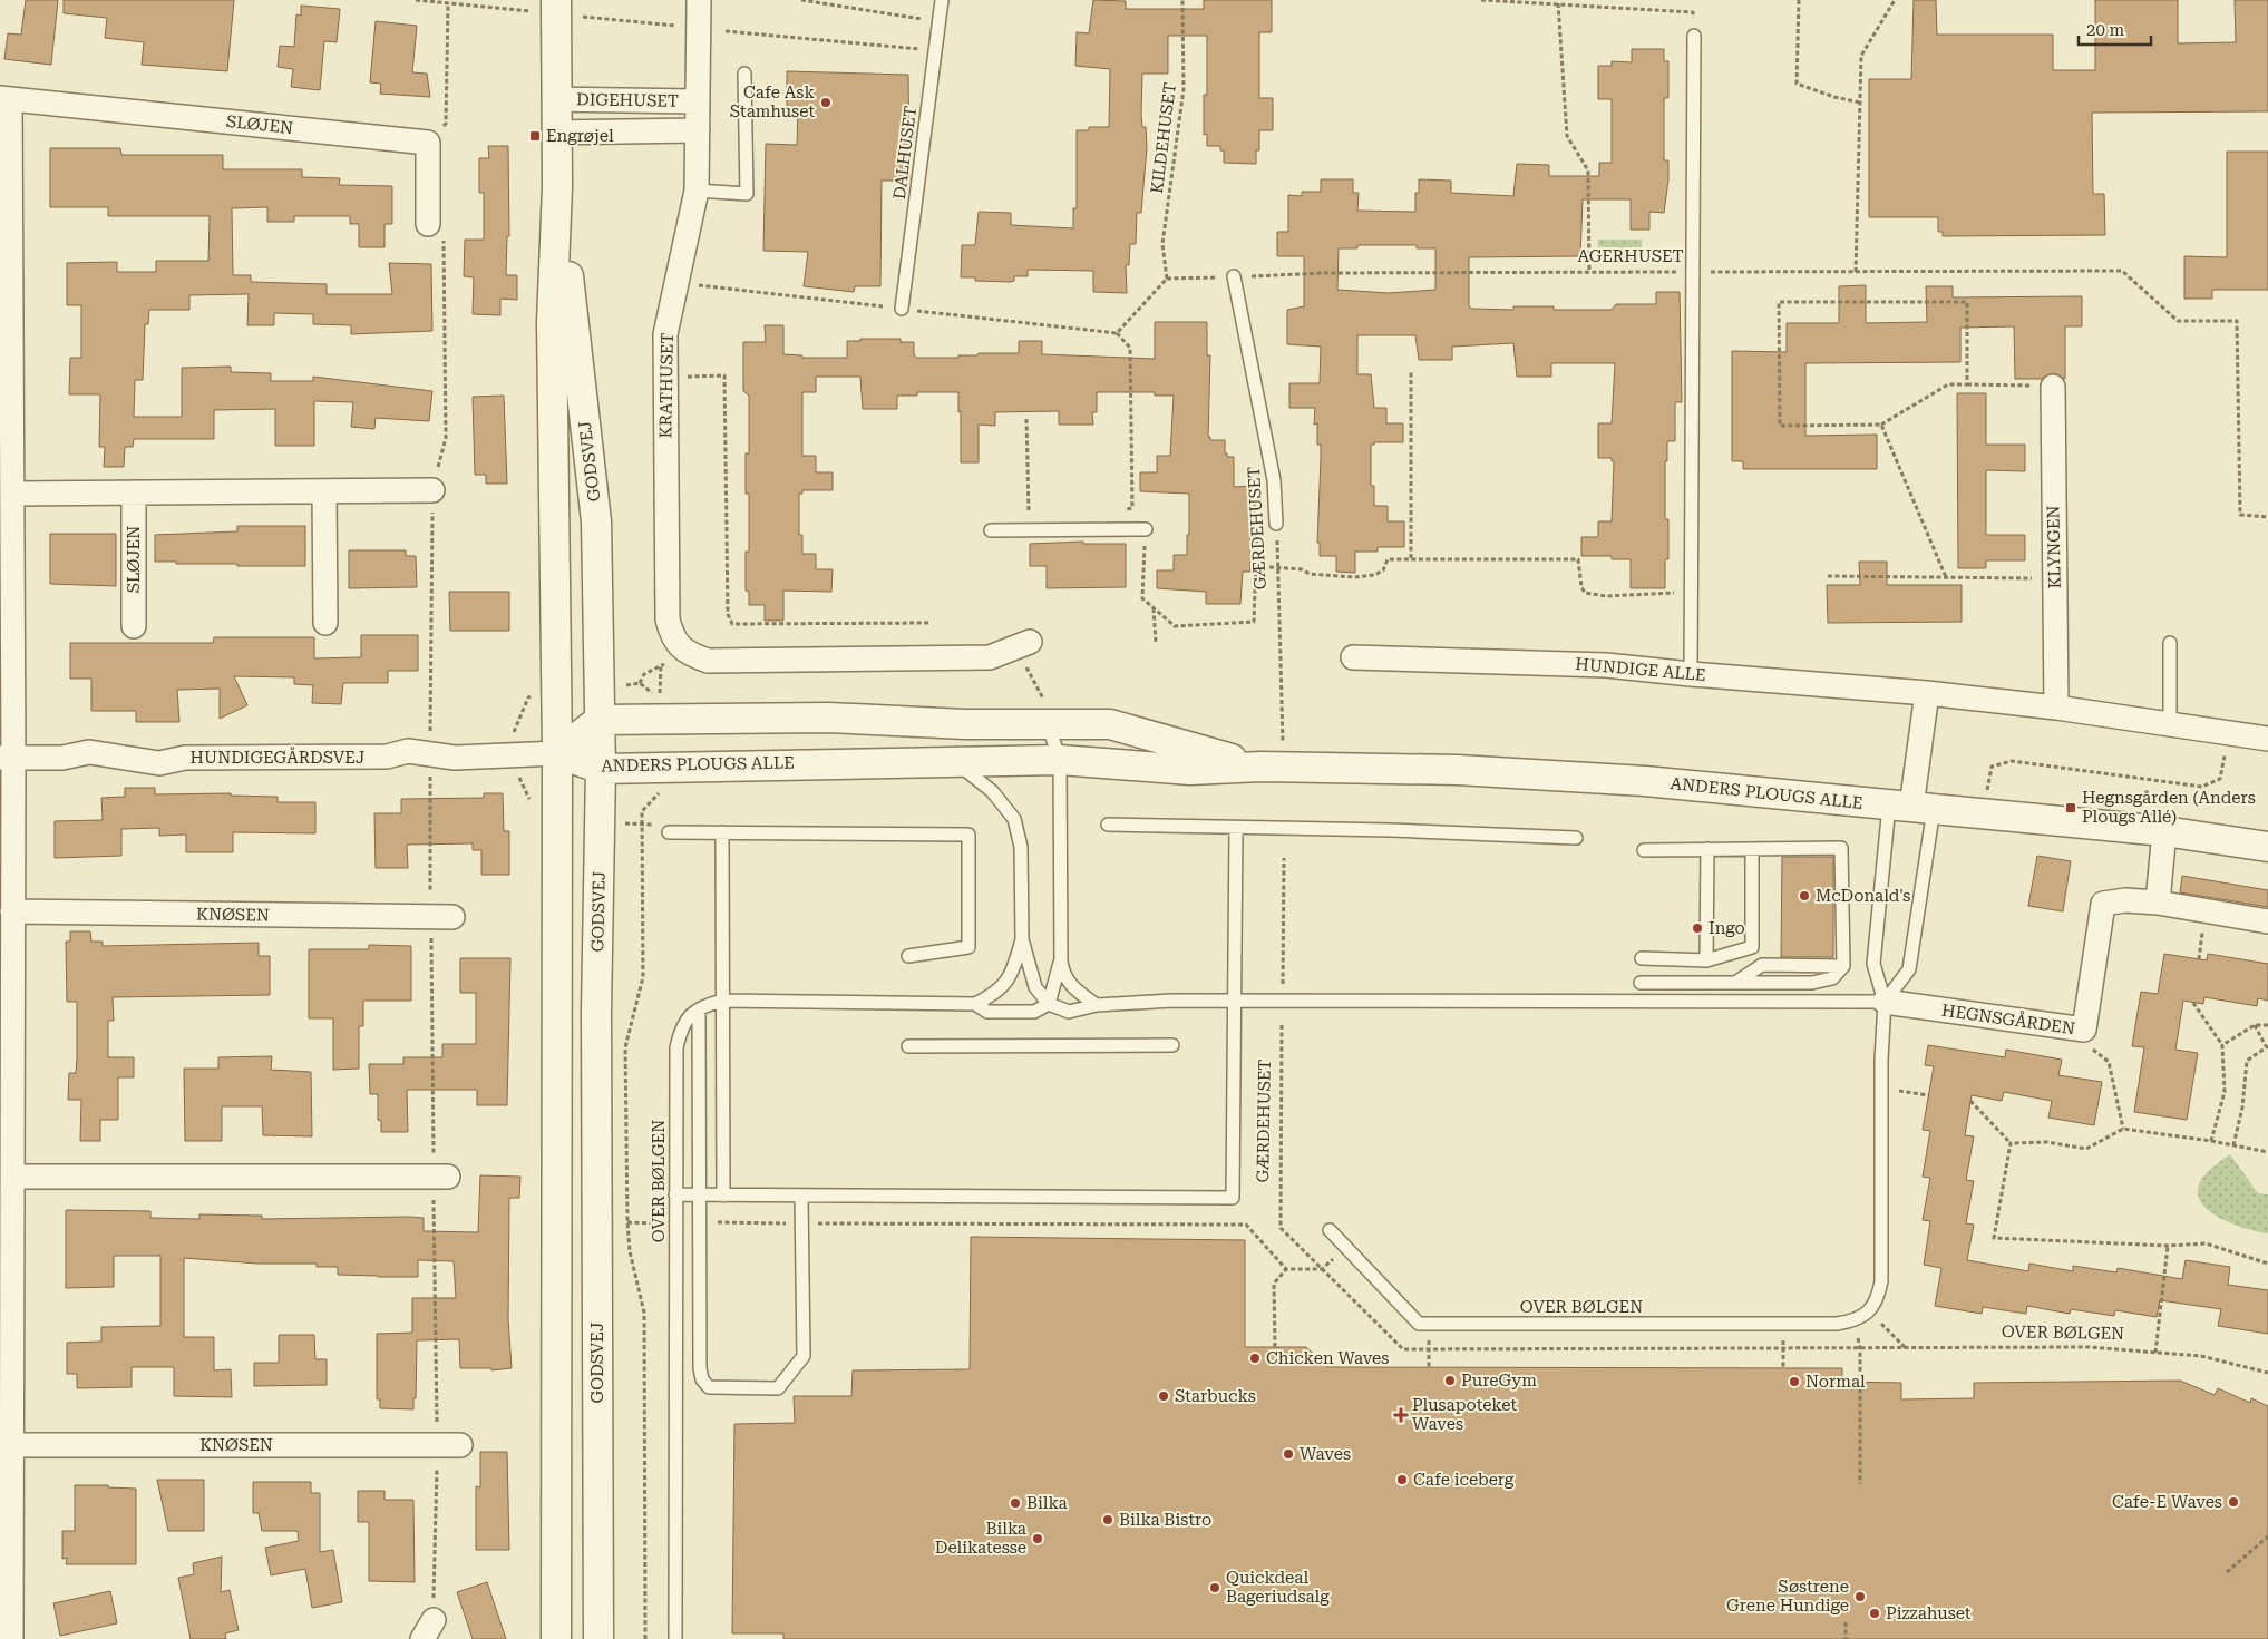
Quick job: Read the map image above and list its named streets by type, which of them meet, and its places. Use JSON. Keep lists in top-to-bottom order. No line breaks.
{"streets":{"street":["DIGEHUSET","SLØJEN","KRATHUSET","GODSVEJ","KLYNGEN","HUNDIGE ALLE","HUNDIGEGÅRDSVEJ","ANDERS PLOUGS ALLE","KNØSEN","HEGNSGÅRDEN"],"lane":["DALHUSET","AGERHUSET","GÆRDEHUSET","OVER BØLGEN"],"path":["KILDEHUSET"]},"crossings":[["DIGEHUSET","KRATHUSET"],["DIGEHUSET","GODSVEJ"],["SLØJEN","HUNDIGEGÅRDSVEJ"],["KILDEHUSET","AGERHUSET"],["AGERHUSET","GÆRDEHUSET"],["AGERHUSET","HUNDIGE ALLE"],["GODSVEJ","HUNDIGEGÅRDSVEJ"],["GODSVEJ","ANDERS PLOUGS ALLE"],["GÆRDEHUSET","ANDERS PLOUGS ALLE"],["GÆRDEHUSET","OVER BØLGEN"],["KLYNGEN","HUNDIGE ALLE"],["HUNDIGEGÅRDSVEJ","ANDERS PLOUGS ALLE"]],"places":{"other":["Cafe Ask Stamhuset","McDonald's","Ingo","Chicken Waves","PureGym","Normal","Starbucks","Waves","Cafe iceberg","Cafe-E Waves","Bilka","Bilka Bistro","Bilka Delikatesse","Quickdeal Bageriudsalg","Søstrene Grene Hundige","Pizzahuset"],"transit":["Engrøjel","Hegnsgården (Anders Plougs Allé)"],"health":["Plusapoteket Waves"]},"scale_bar":"20 m"}
